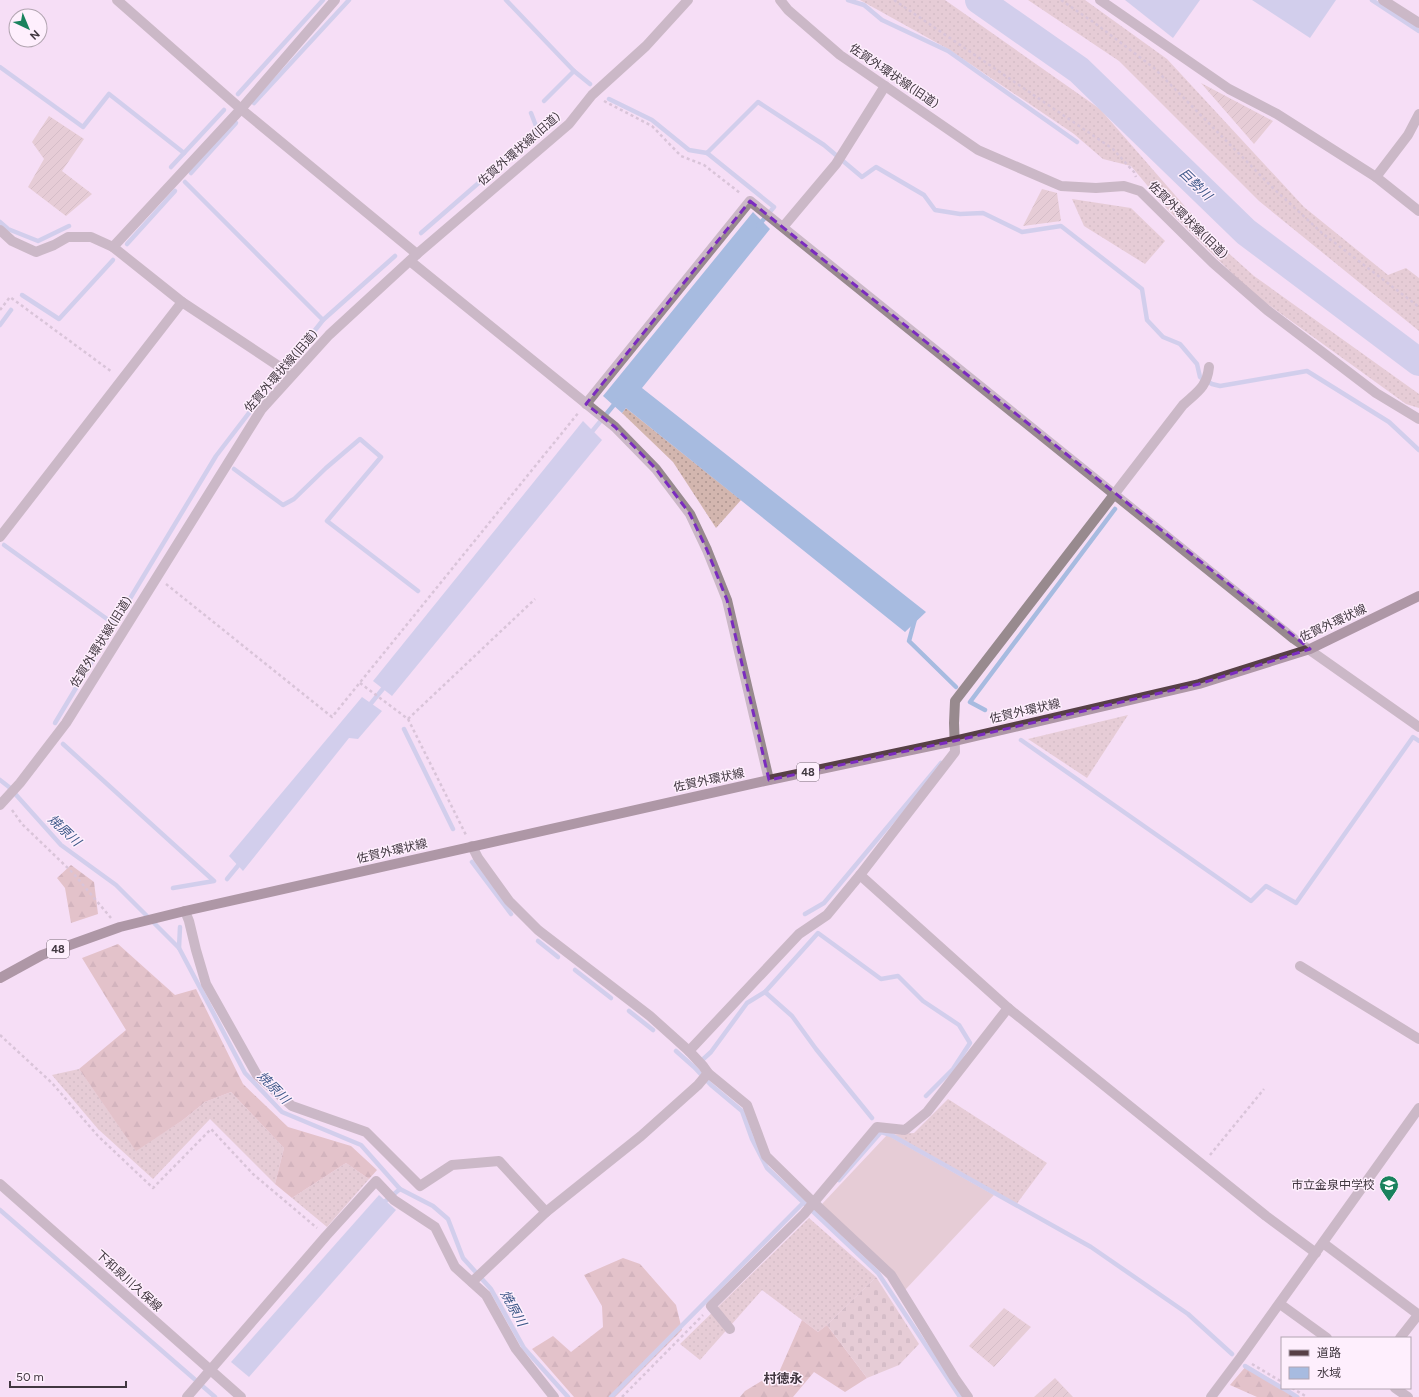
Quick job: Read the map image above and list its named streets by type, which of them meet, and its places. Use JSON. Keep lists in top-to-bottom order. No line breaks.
{"streets":{"main road":["佐賀外環状線","48"],"street":["佐賀外環状線(旧道)","下和泉川久保線"]},"districts":["村徳永"],"water":["巨勢川","焼原川"],"places":{"school or university":["市立金泉中学校"]},"legend":["道路","水域"],"scale_bar":"50 m","north":"bottom right"}
